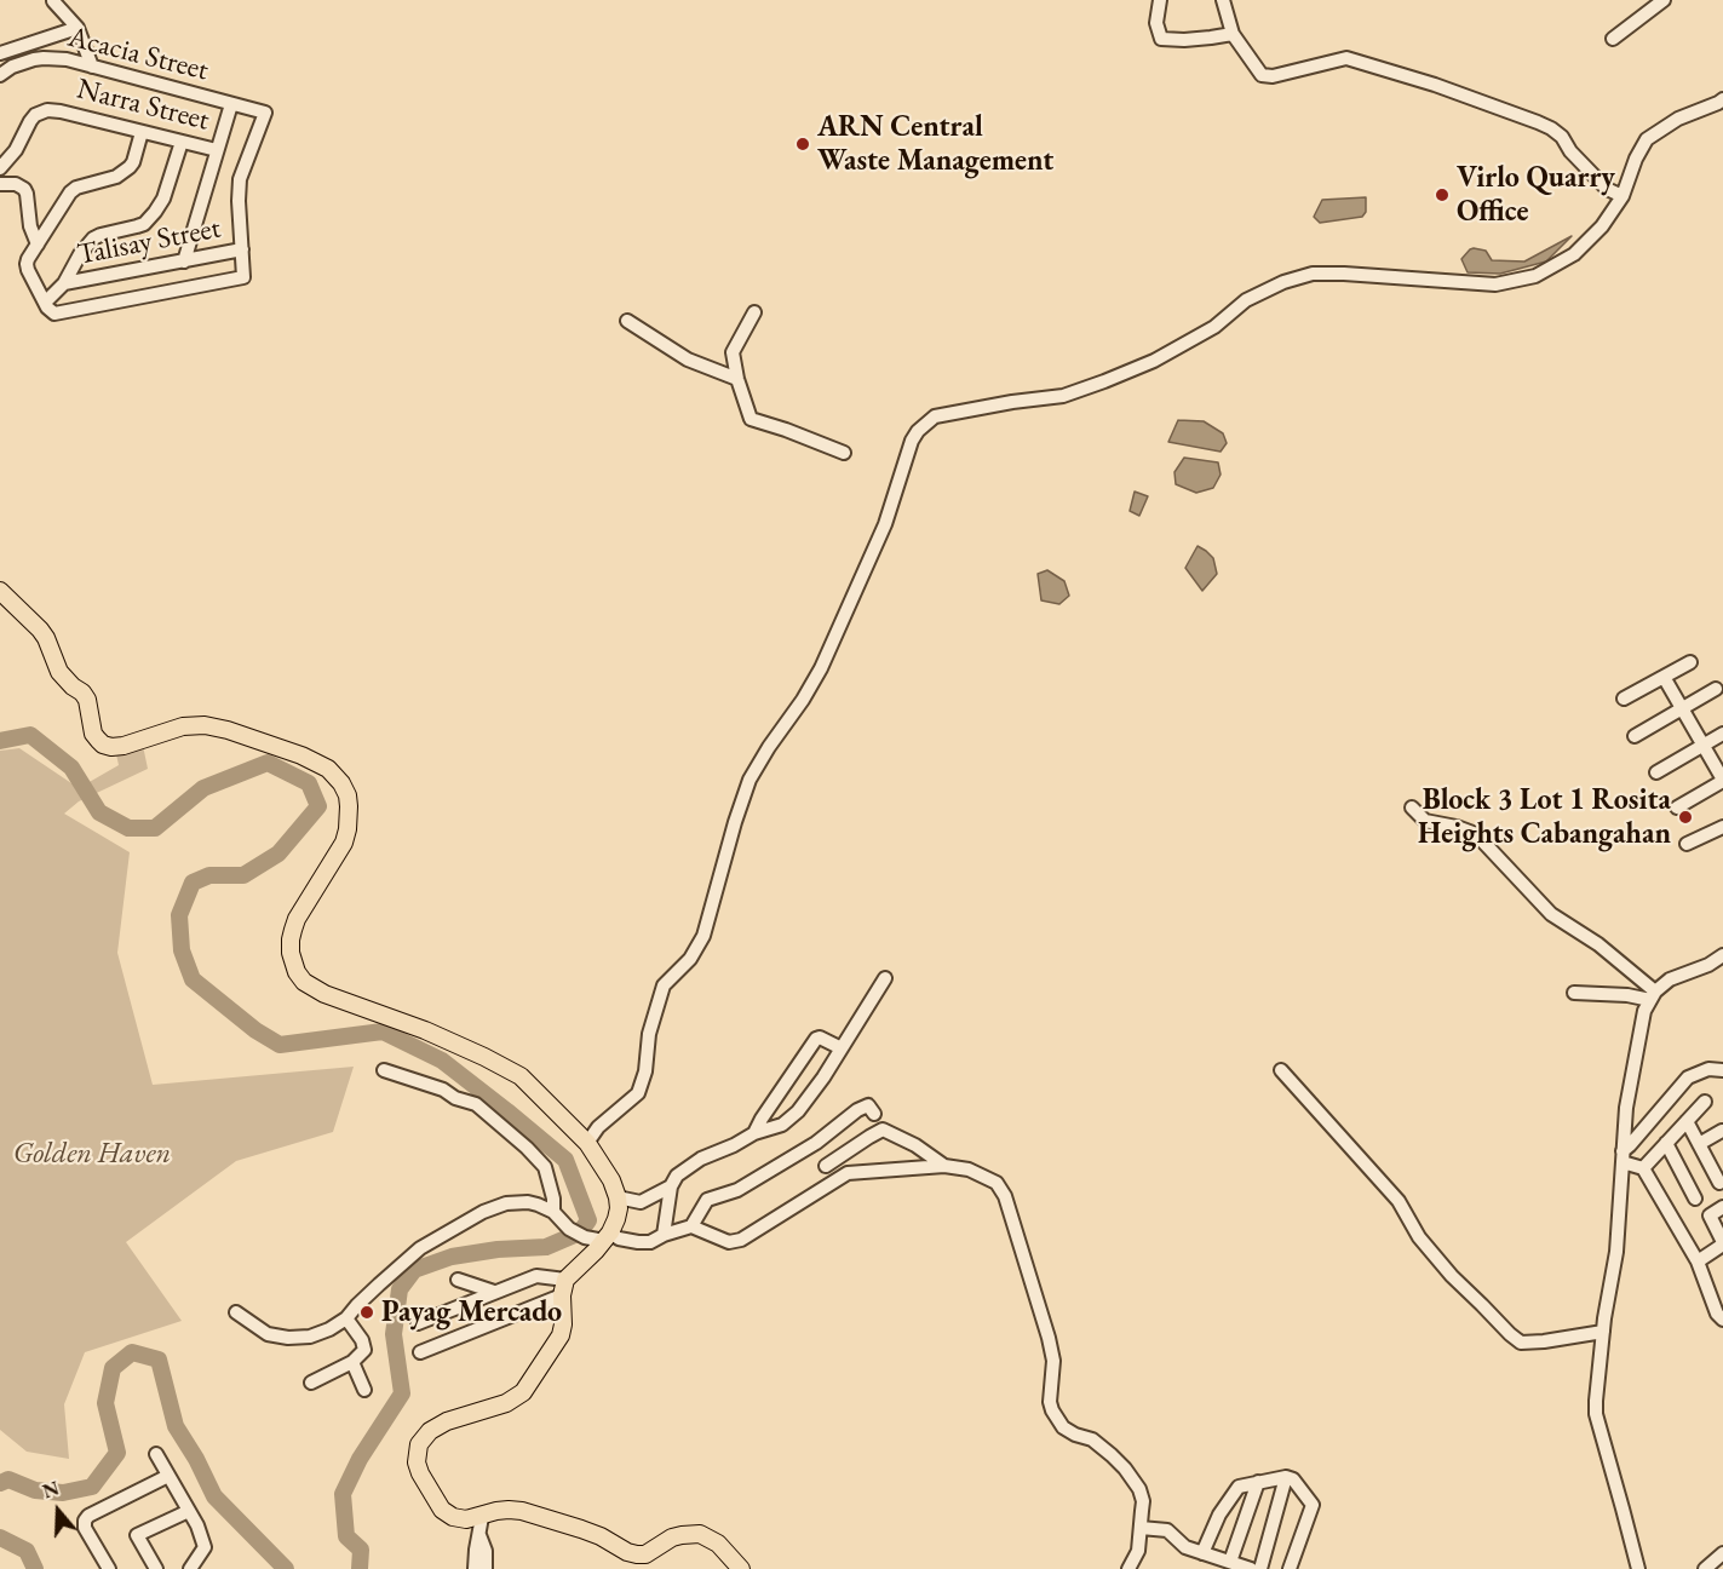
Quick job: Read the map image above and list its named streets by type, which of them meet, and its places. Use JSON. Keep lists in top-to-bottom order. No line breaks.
{"streets":{"street":["Acacia Street","Narra Street","Talisay Street"]},"crossings":[["Acacia Street","Talisay Street"]],"parks":["Golden Haven"],"places":["ARN Central Waste Management","Virlo Quarry Office","Block 3 Lot 1 Rosita Heights Cabangahan","Payag Mercado"],"north":"top"}
